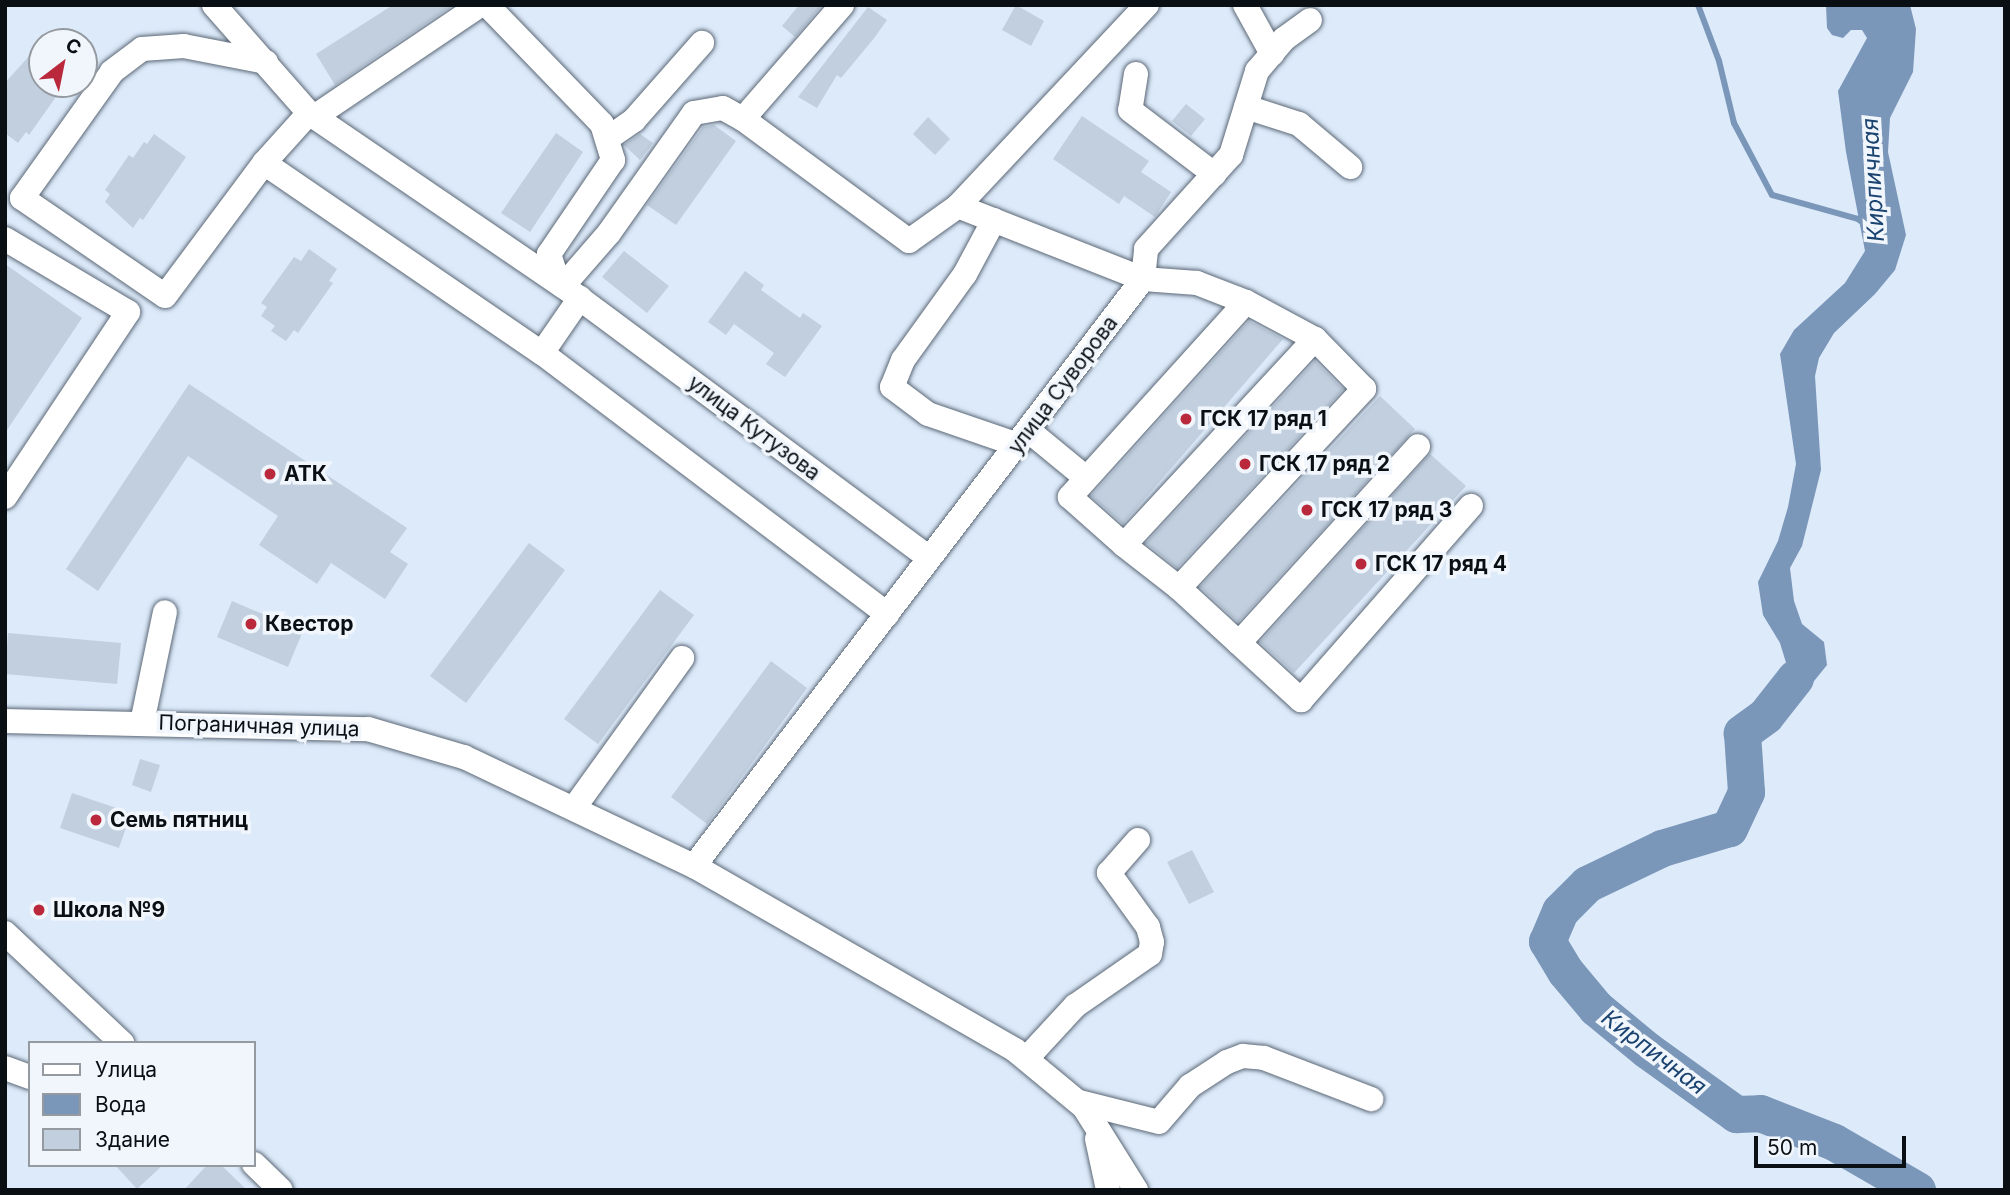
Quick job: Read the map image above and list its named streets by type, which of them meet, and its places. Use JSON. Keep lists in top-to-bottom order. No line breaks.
{"streets":{"street":["улица Суворова","улица Кутузова","Пограничная улица"]},"crossings":[["улица Суворова","улица Кутузова"],["улица Суворова","Пограничная улица"]],"water":["Кирпичная"],"places":["ГСК 17 ряд 1","ГСК 17 ряд 2","АТК","ГСК 17 ряд 3","ГСК 17 ряд 4","Квестор","Семь пятниц","Школа №9"],"legend":["Улица","Вода","Здание"],"scale_bar":"50 m","north":"top right"}
